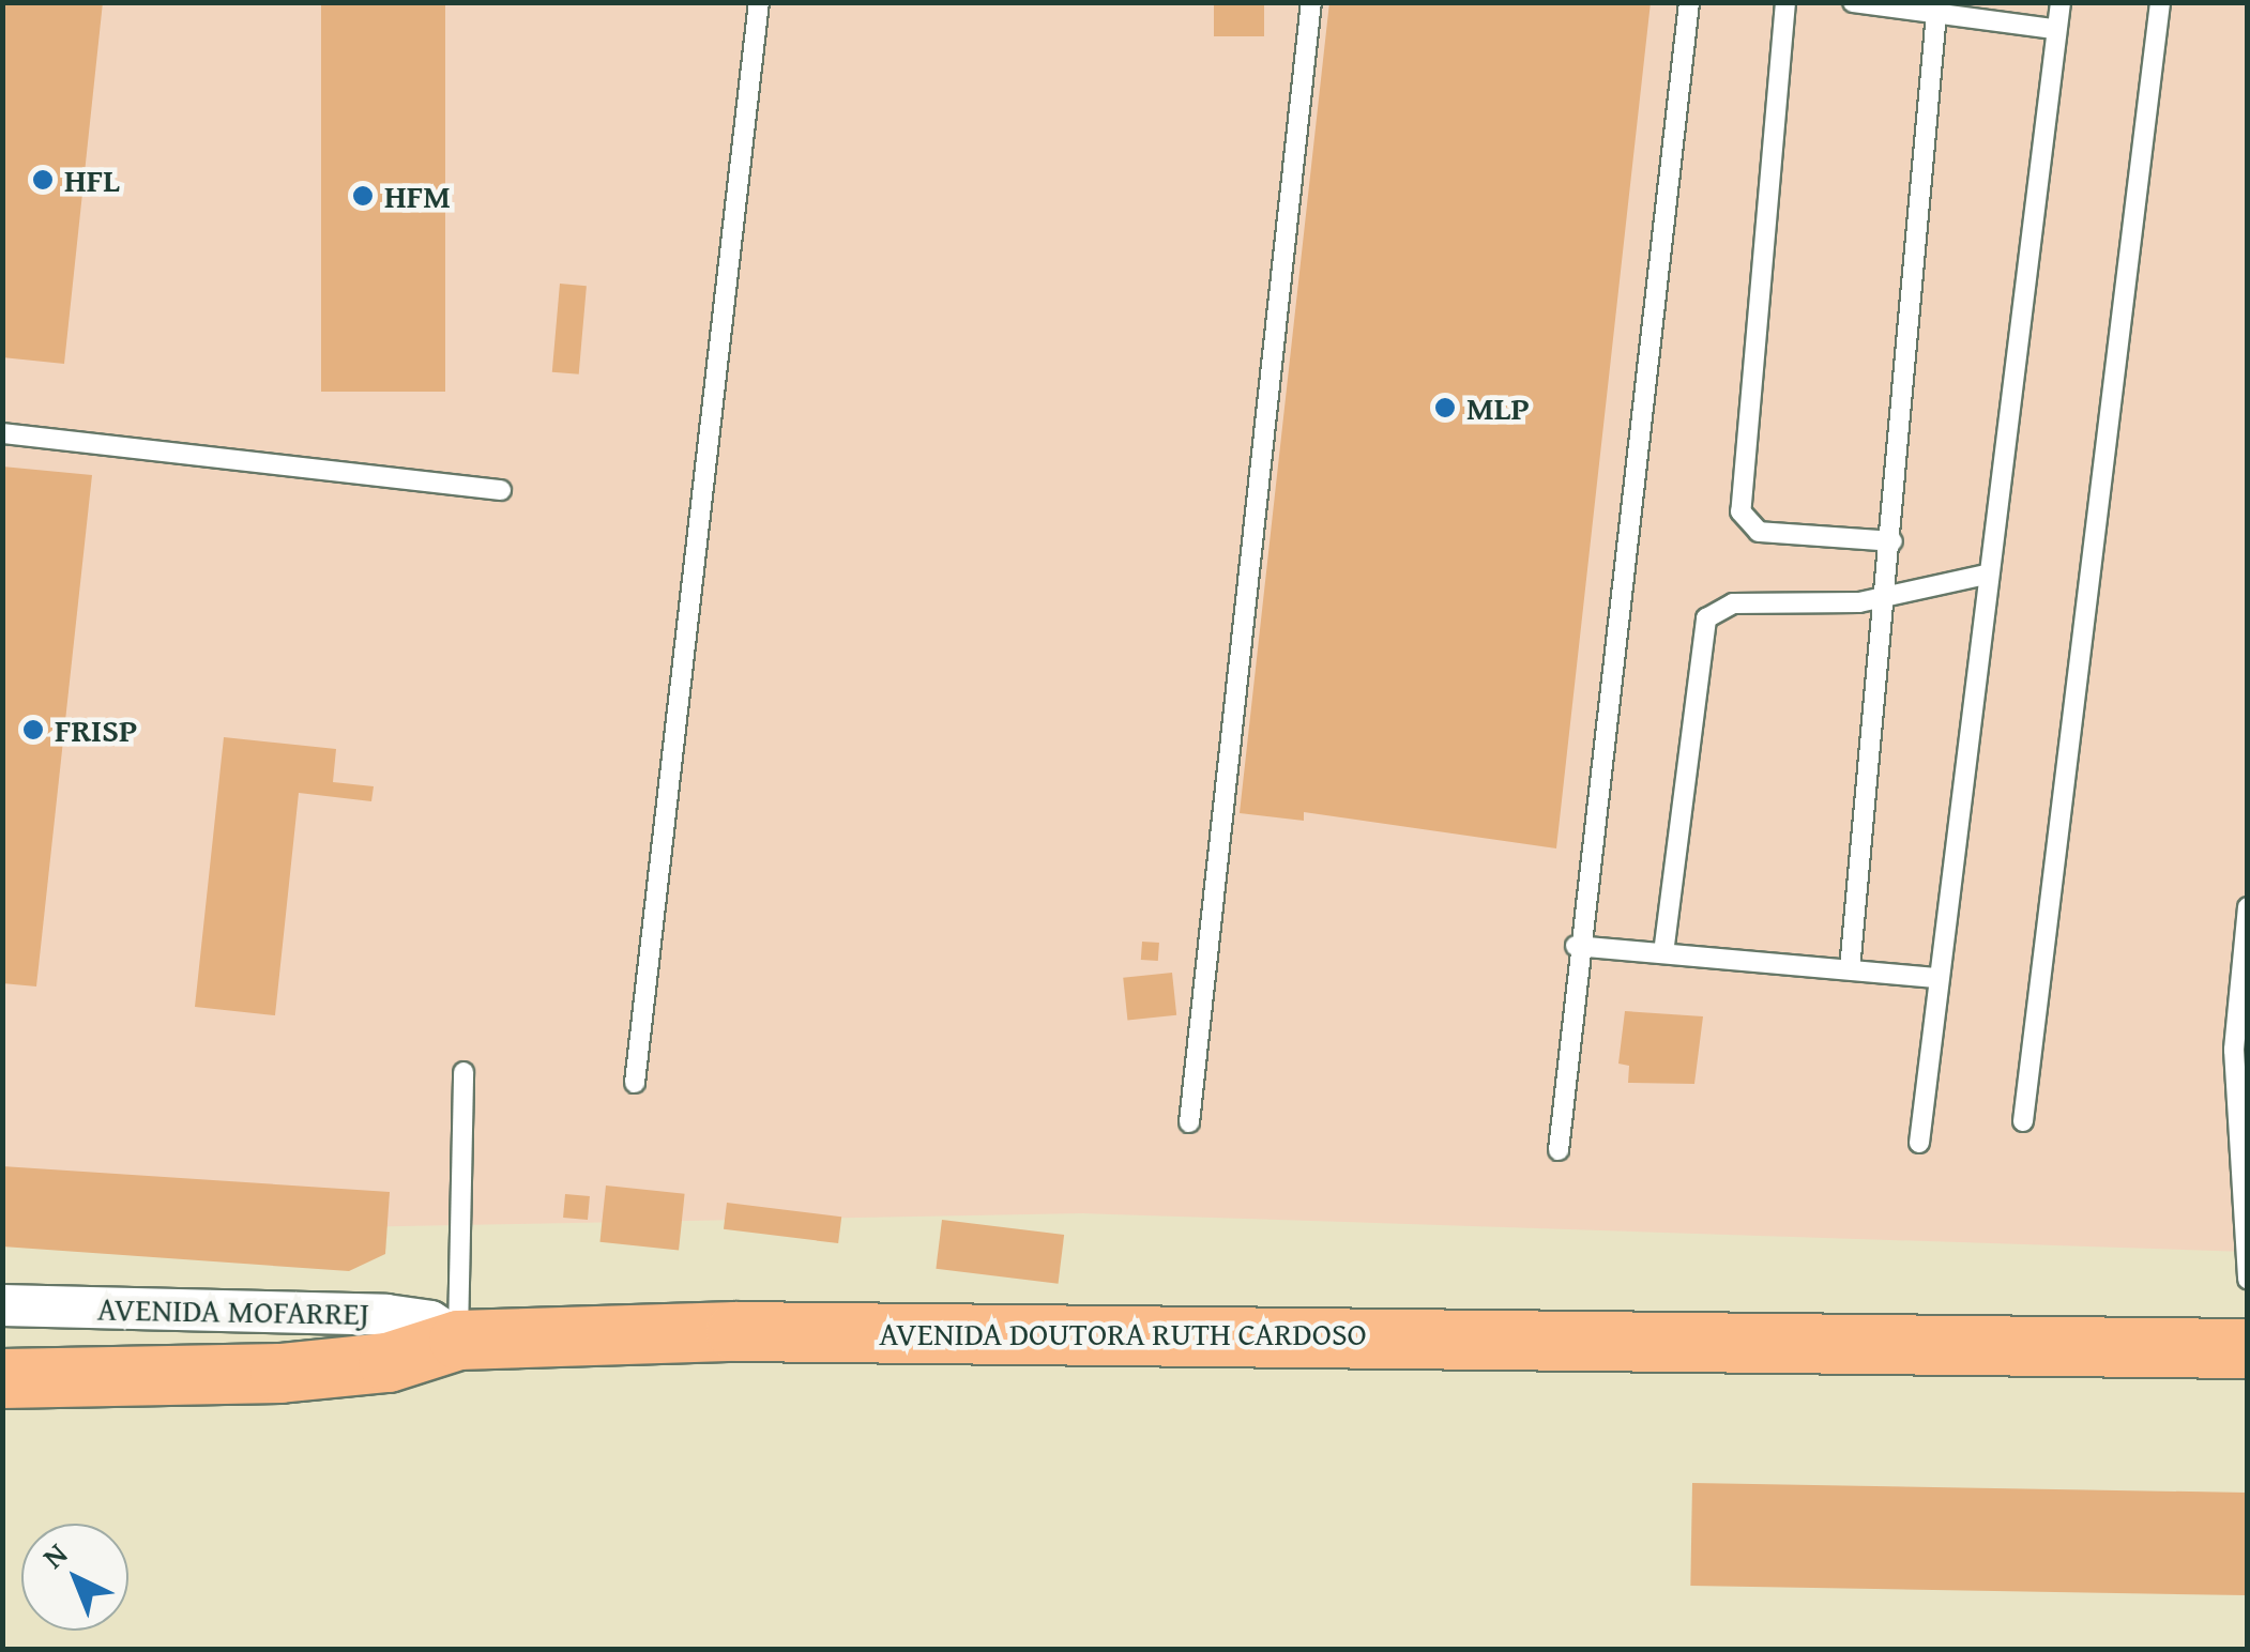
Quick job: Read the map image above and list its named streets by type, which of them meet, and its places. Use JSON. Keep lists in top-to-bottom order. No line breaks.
{"streets":{"highway":["AVENIDA DOUTORA RUTH CARDOSO"],"street":["AVENIDA MOFARREJ"]},"crossings":[["AVENIDA MOFARREJ","AVENIDA DOUTORA RUTH CARDOSO"]],"places":["HFL","HFM","MLP","FRISP"],"north":"top left"}
